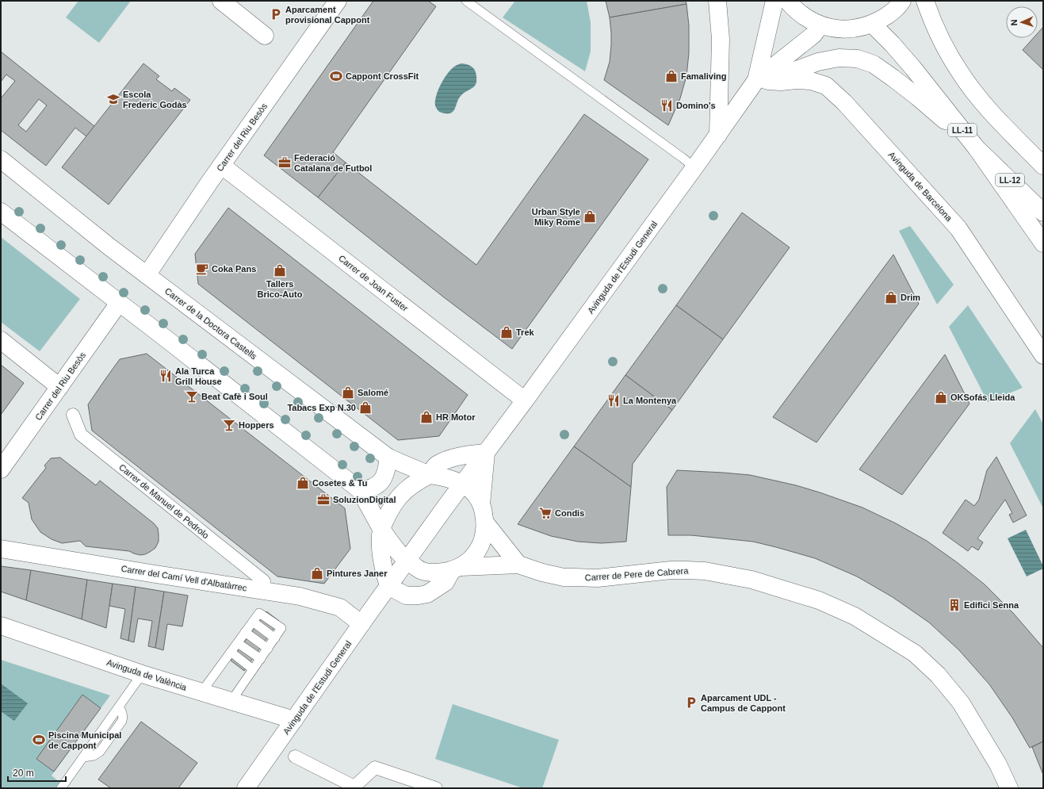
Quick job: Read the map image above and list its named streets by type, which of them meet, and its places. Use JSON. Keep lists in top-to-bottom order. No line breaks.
{"streets":{"main road":["LL-11","Carrer del Riu Besòs","LL-12","Avinguda de Barcelona","Avinguda de l'Estudi General","Carrer de Joan Fuster","Carrer de la Doctora Castells","Carrer de Pere de Cabrera","Carrer del Camí Vell d'Albatàrrec","Avinguda de València"],"street":["Carrer de Manuel de Pedrolo"]},"crossings":[["LL-11","LL-12"],["Carrer del Riu Besòs","Carrer de Joan Fuster"],["Carrer del Riu Besòs","Carrer de la Doctora Castells"],["Avinguda de Barcelona","Avinguda de l'Estudi General"],["Avinguda de l'Estudi General","Carrer de Joan Fuster"],["Avinguda de l'Estudi General","Carrer de la Doctora Castells"],["Avinguda de l'Estudi General","Carrer de Pere de Cabrera"],["Avinguda de l'Estudi General","Carrer del Camí Vell d'Albatàrrec"],["Avinguda de l'Estudi General","Avinguda de València"]],"places":{"parking":["Aparcament provisional Cappont","Aparcament UDL - Campus de Cappont"],"sports":["Cappont CrossFit","Piscina Municipal de Cappont"],"shop":["Famaliving","Urban Style Miky Rome","Tallers Brico-Auto","Drim","Trek","Salomé","OKSofás Lleida","Tabacs Exp N.30","HR Motor","Cosetes & Tu","Pintures Janer"],"school or university":["Escola Frederic Godàs"],"restaurant":["Domino's","Ala Turca Grill House","La Montenya"],"office":["Federació Catalana de Futbol","SoluzionDigital"],"cafe":["Coka Pans"],"bar":["Beat Cafè i Soul","Hoppers"],"supermarket":["Condis"],"building":["Edifici Senna"]},"scale_bar":"20 m","north":"left"}
